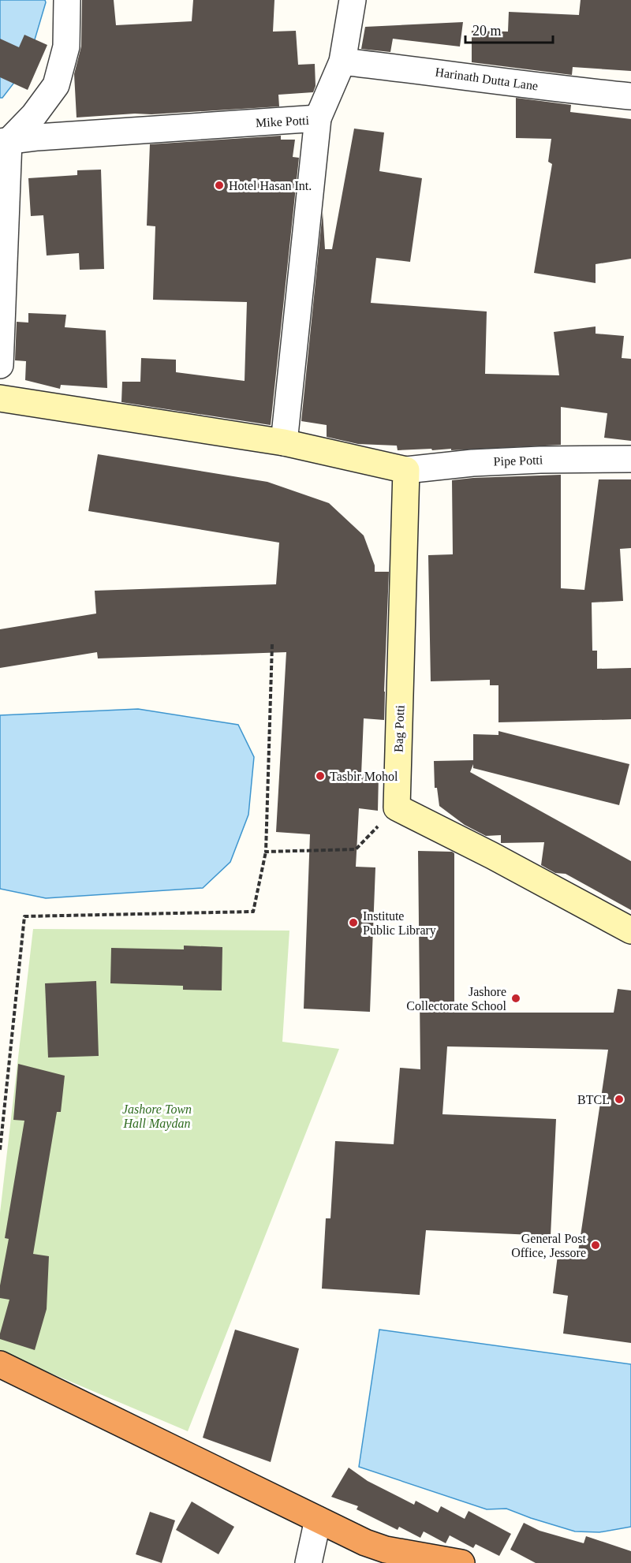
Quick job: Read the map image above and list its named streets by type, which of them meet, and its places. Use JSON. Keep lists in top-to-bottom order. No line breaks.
{"streets":{"street":["Harinath Dutta Lane","Mike Potti","Pipe Potti","Bag Potti"]},"crossings":[["Pipe Potti","Bag Potti"]],"parks":["Jashore Town Hall Maydan"],"places":["Hotel Hasan Int.","Tasbir Mohol","Institute Public Library","Jashore Collectorate School","BTCL","General Post Office, Jessore"],"scale_bar":"20 m"}
